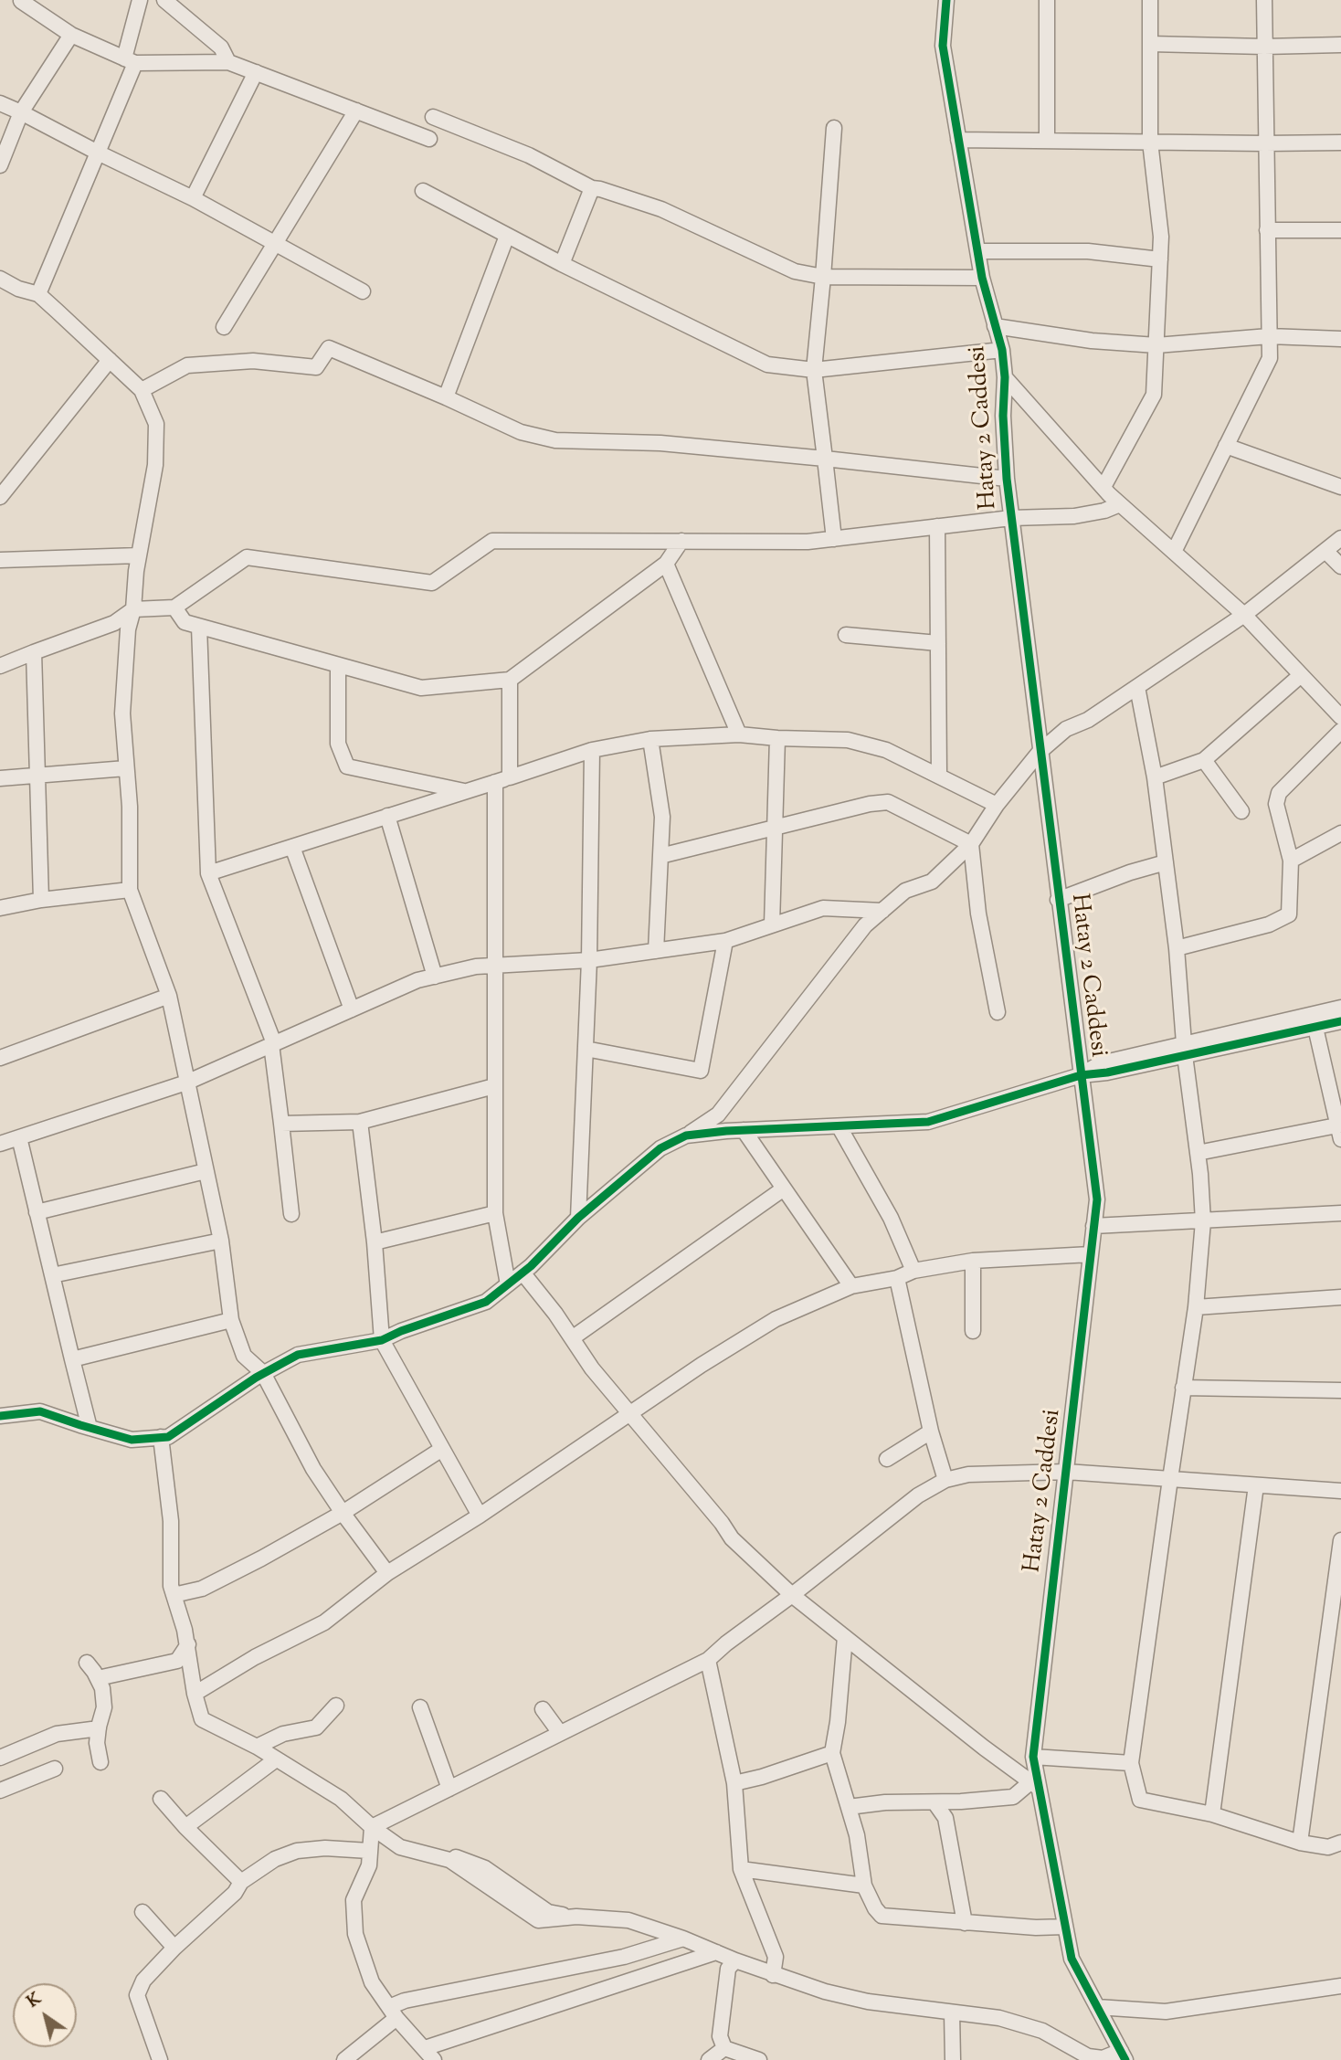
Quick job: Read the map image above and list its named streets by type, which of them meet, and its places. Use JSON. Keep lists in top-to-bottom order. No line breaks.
{"streets":{"street":["Hatay 2 Caddesi"]},"north":"top left"}
